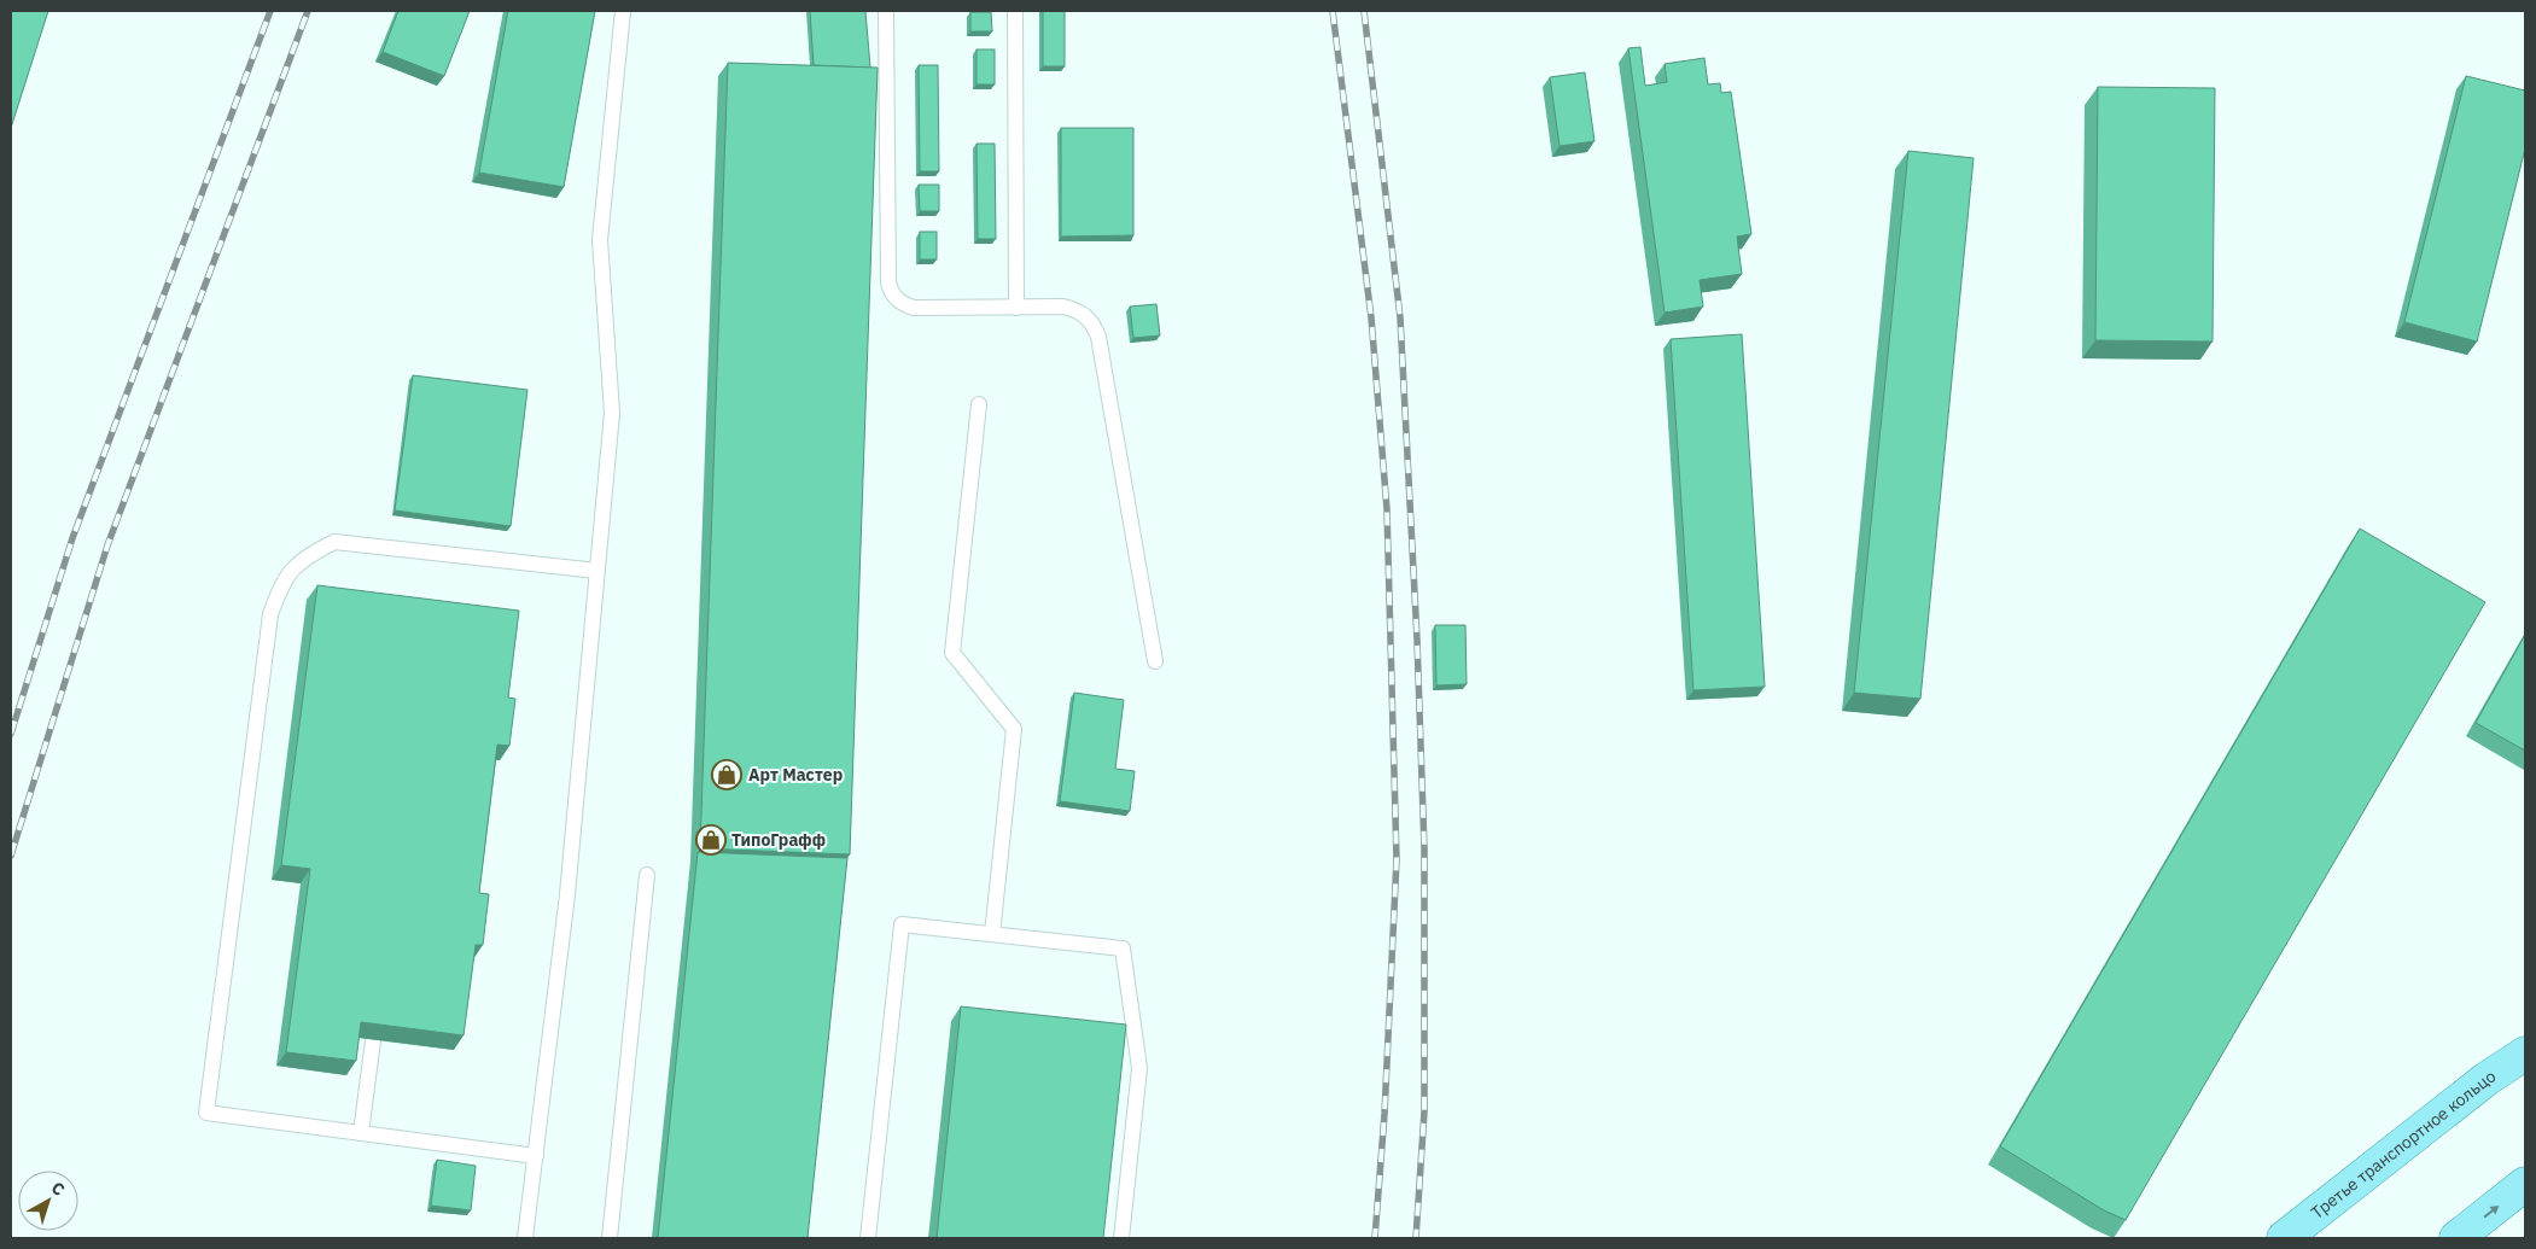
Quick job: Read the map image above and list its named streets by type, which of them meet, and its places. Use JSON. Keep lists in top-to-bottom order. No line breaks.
{"streets":{"main road":["Третье транспортное кольцо"]},"places":{"shop":["Арт Мастер","ТипоГрафф"]},"north":"top right"}
